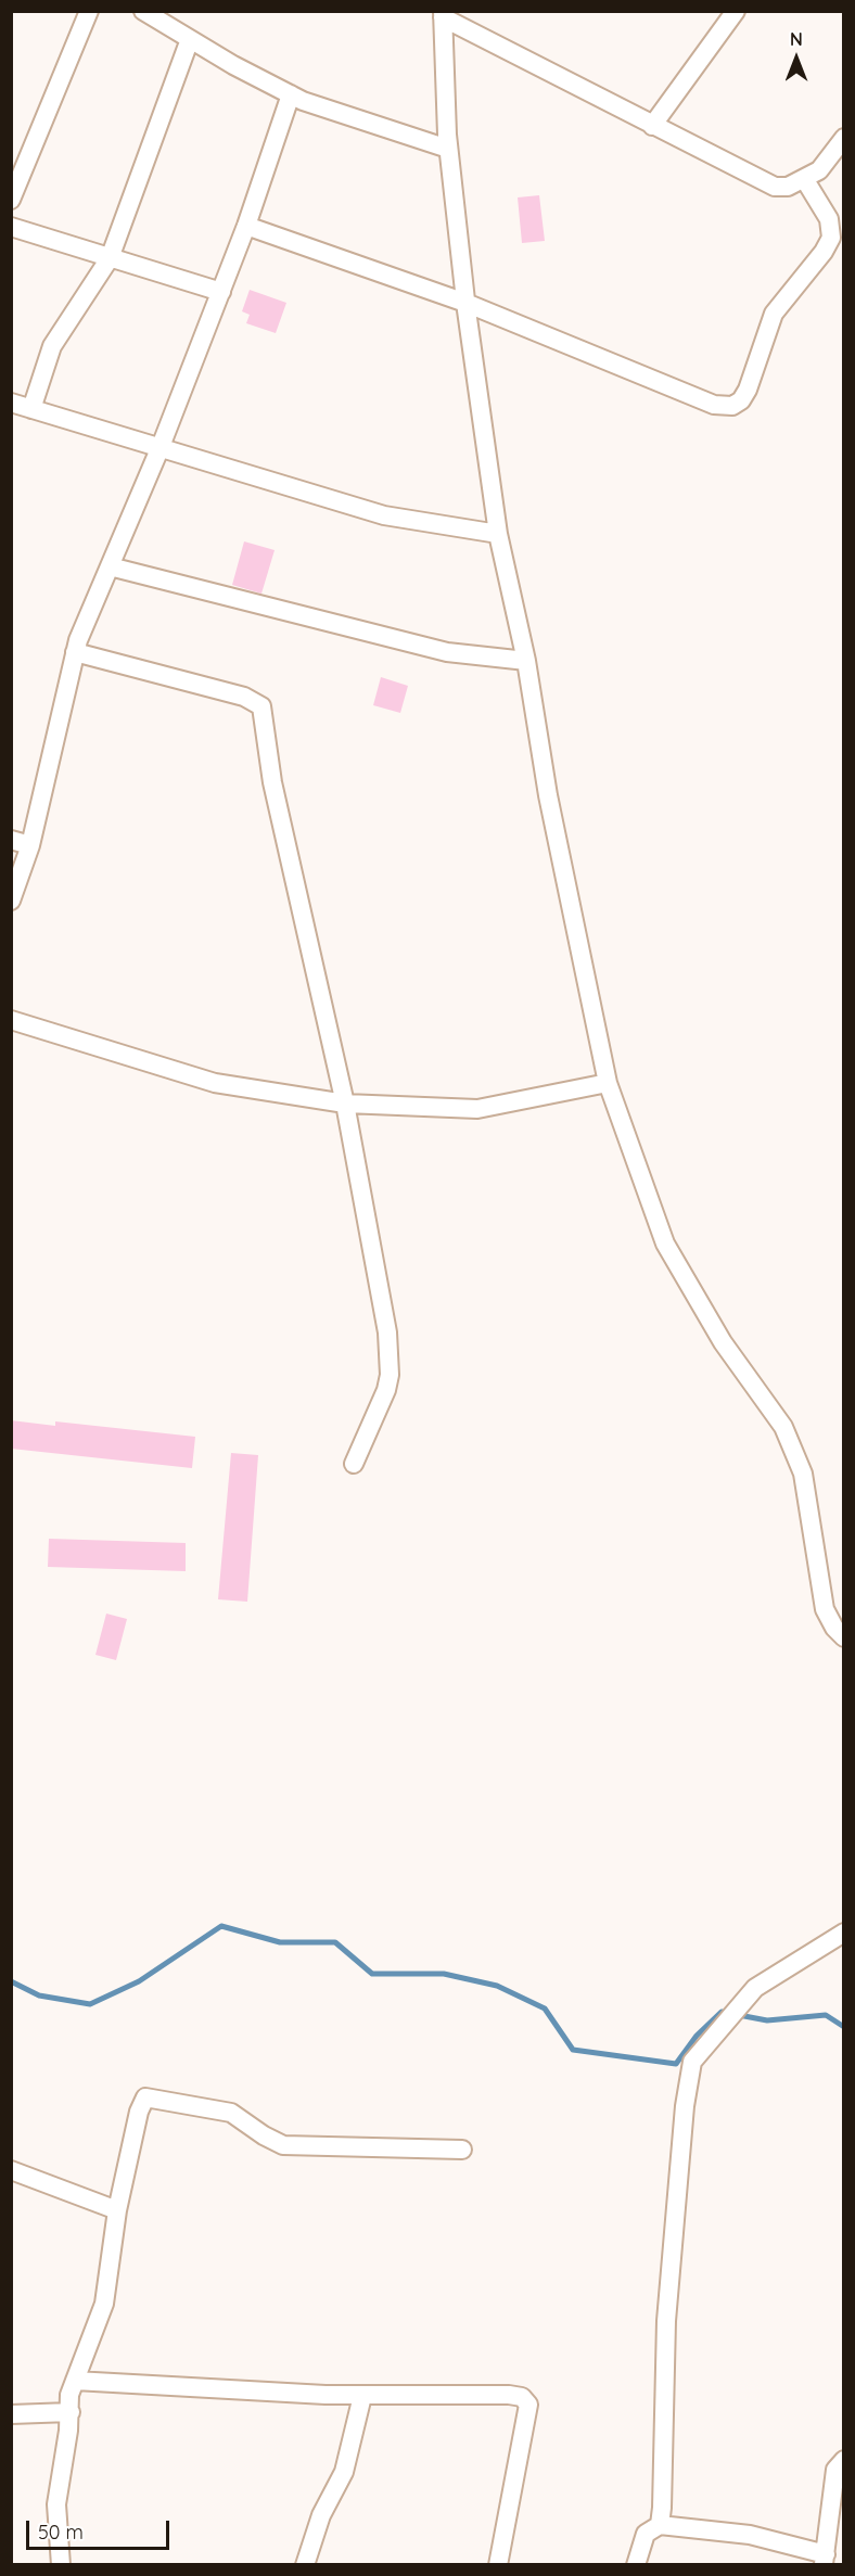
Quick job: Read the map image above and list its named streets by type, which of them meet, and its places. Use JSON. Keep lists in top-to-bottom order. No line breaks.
{"scale_bar":"50 m","north":"top"}
